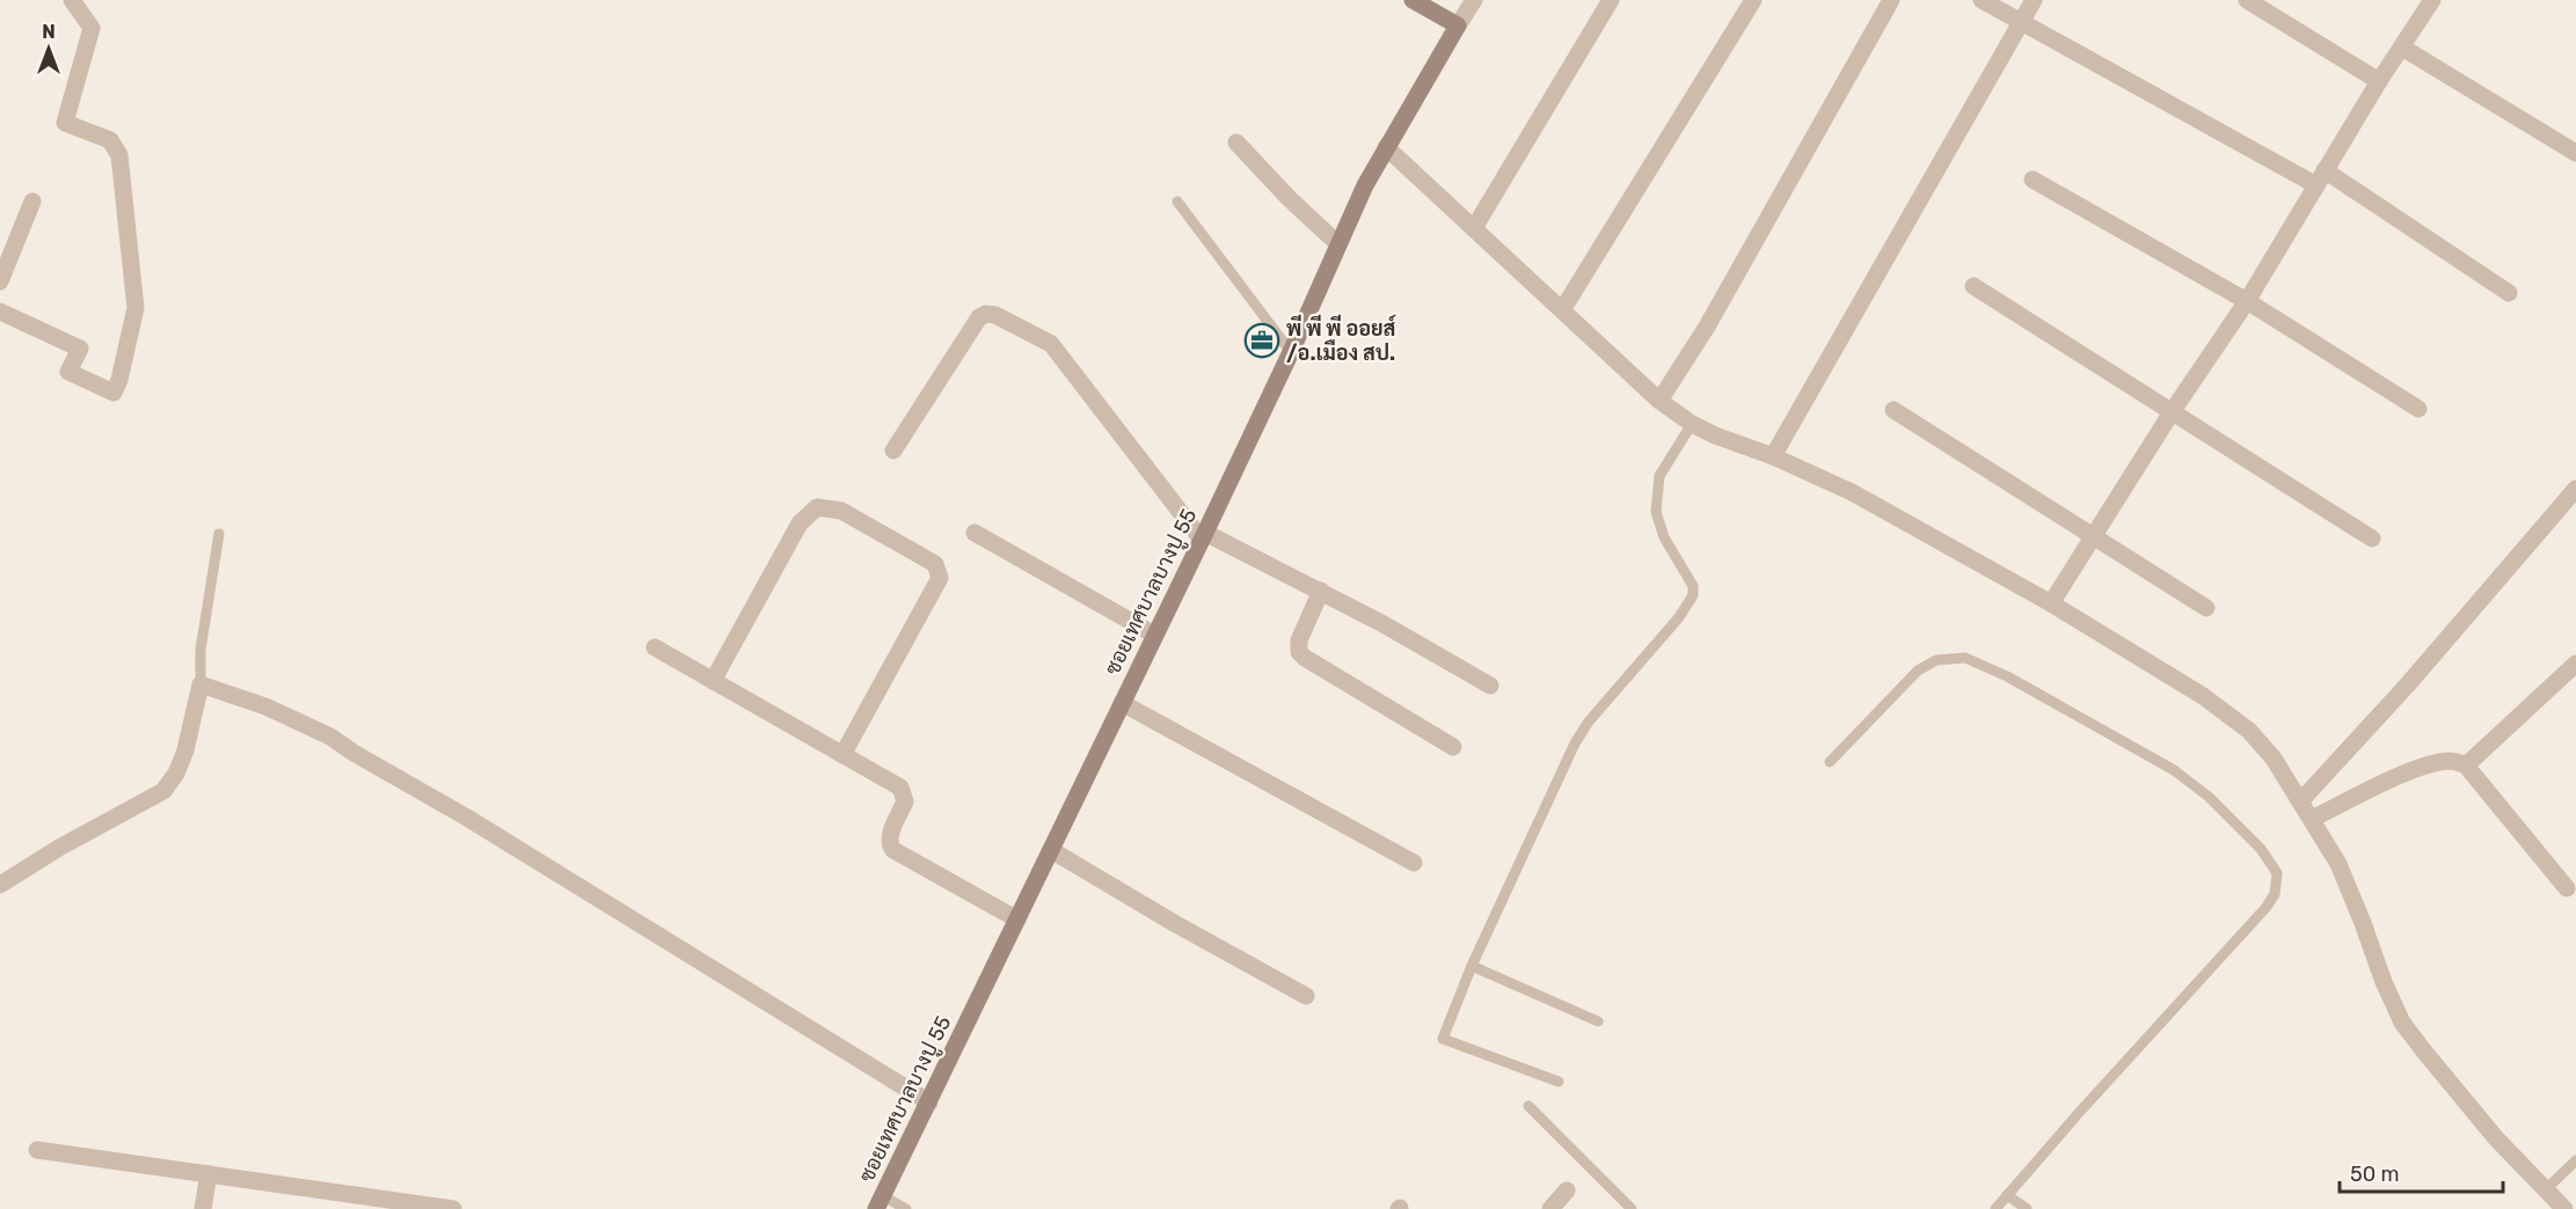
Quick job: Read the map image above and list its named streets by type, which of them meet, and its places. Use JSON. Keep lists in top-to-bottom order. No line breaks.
{"streets":{"street":["ซอยเทศบาลบางปู 55"]},"places":{"office":["พี พี พี ออยส์ /อ.เมือง สป."]},"scale_bar":"50 m","north":"top"}
